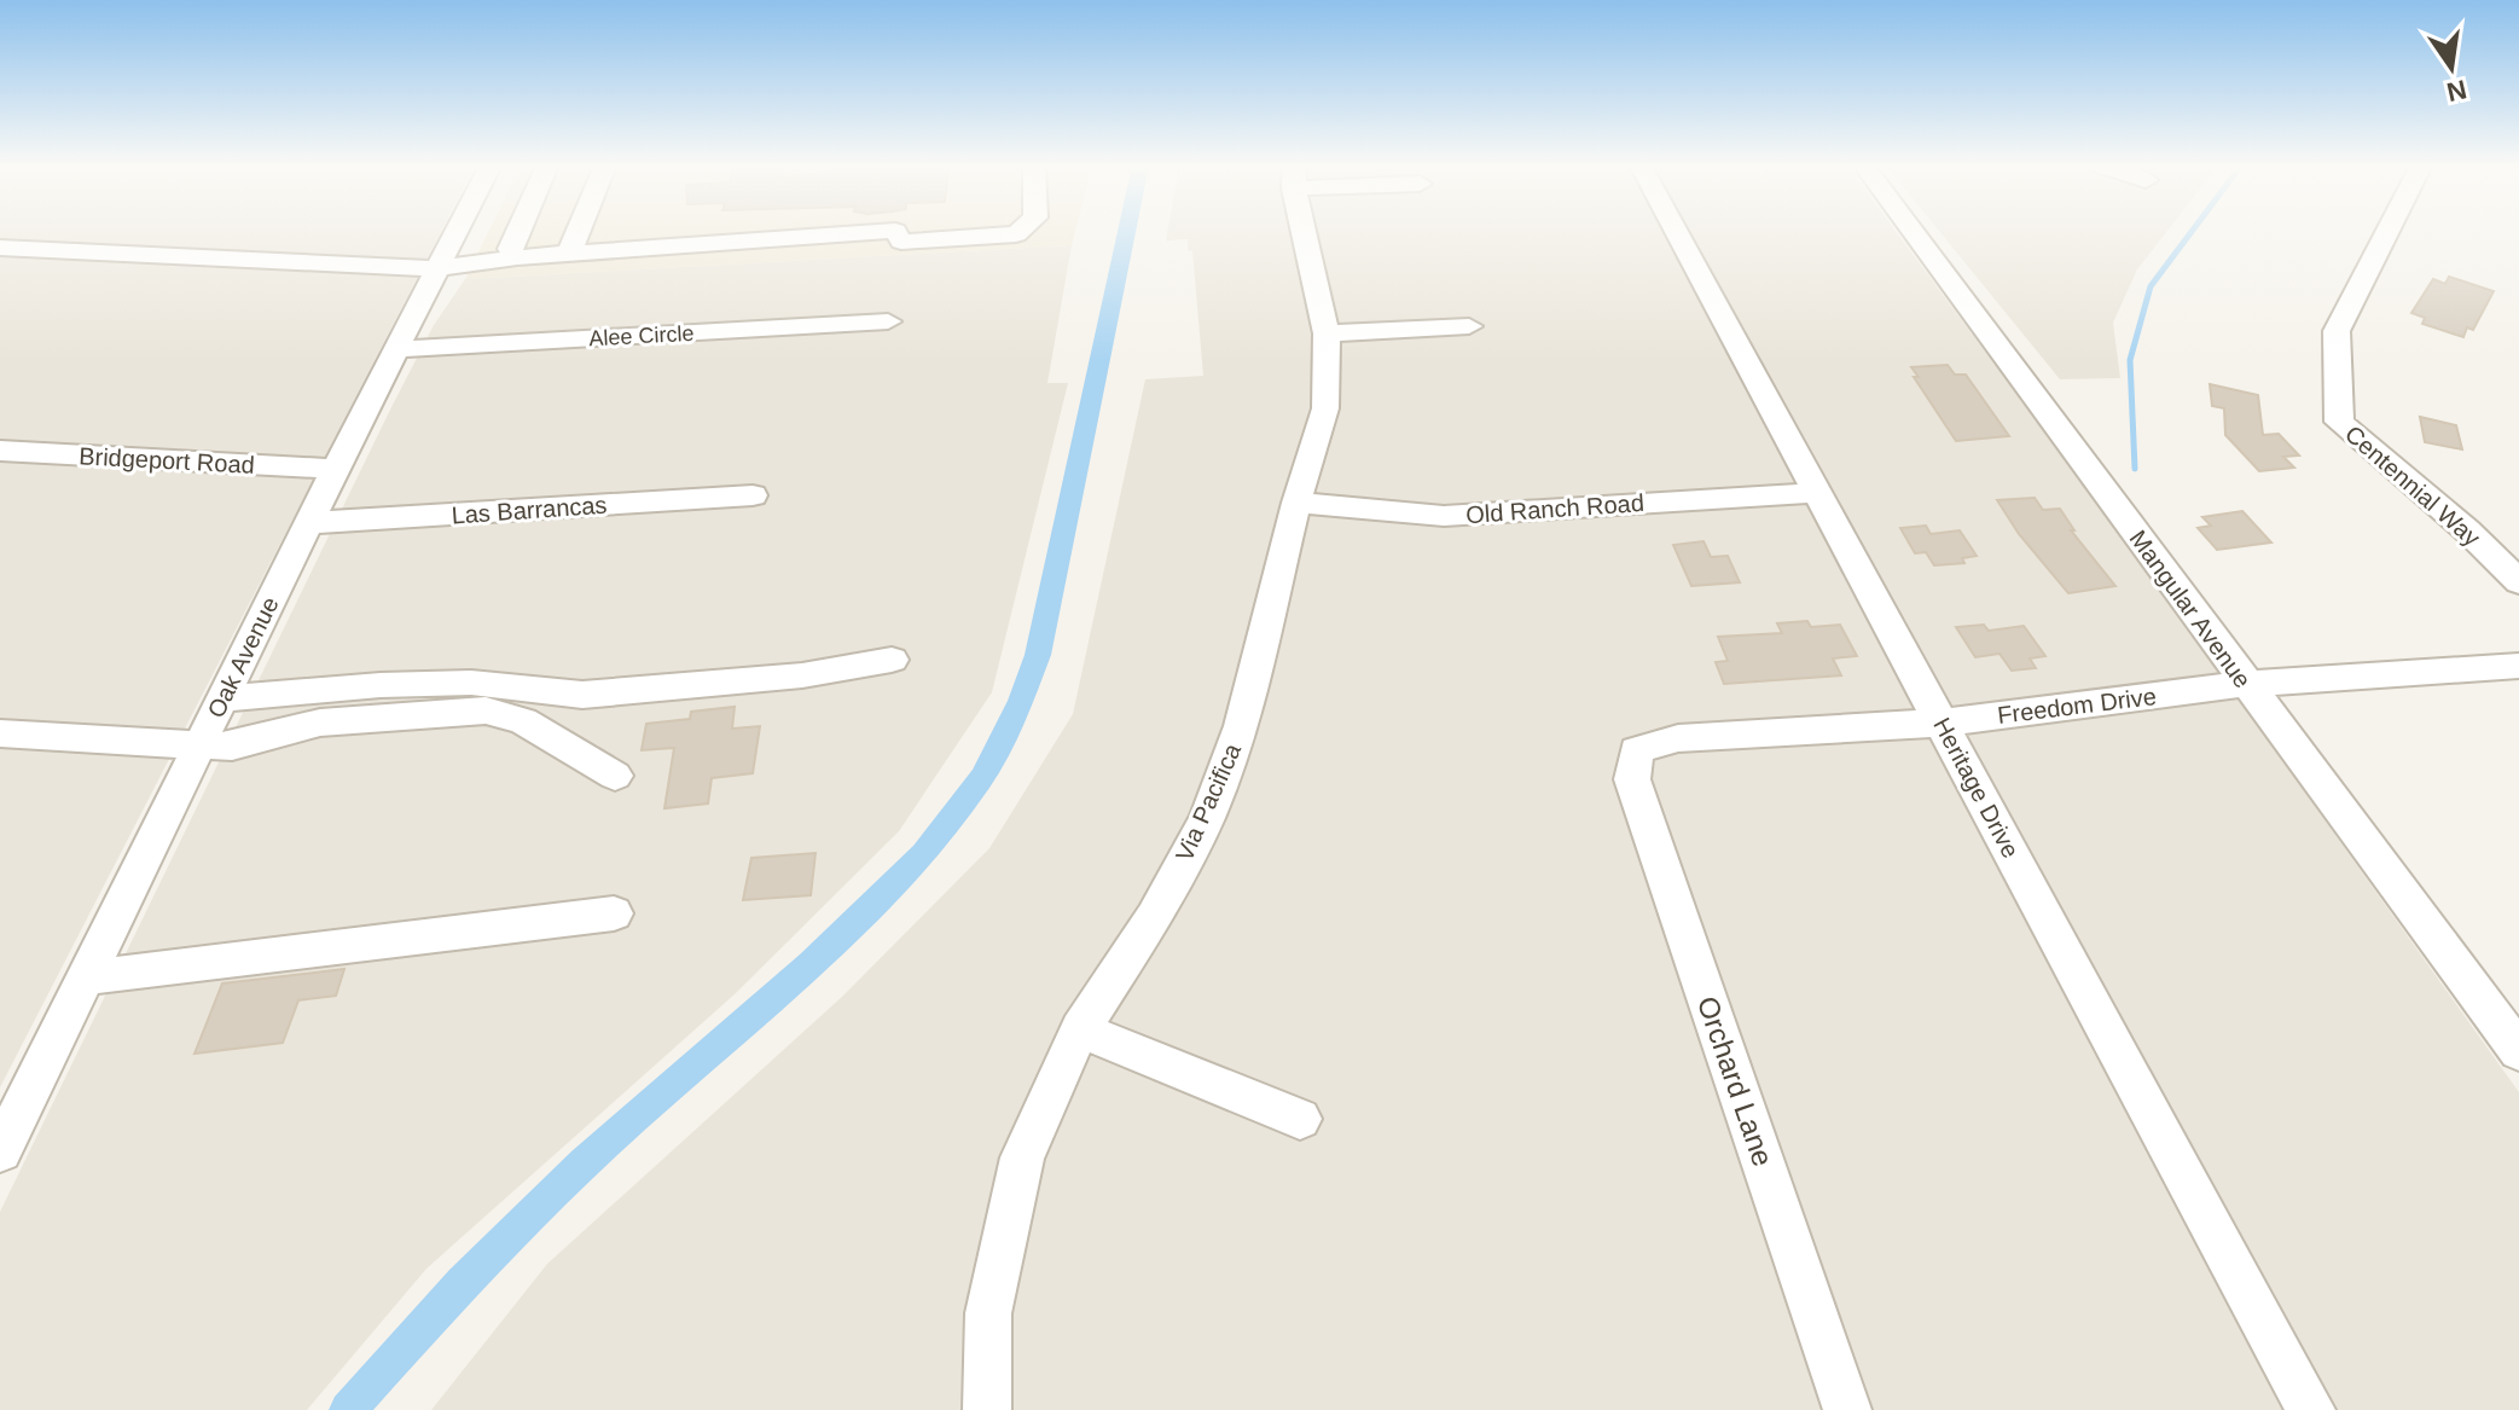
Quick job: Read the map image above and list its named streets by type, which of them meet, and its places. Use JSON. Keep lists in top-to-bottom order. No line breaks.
{"streets":{"street":["Alee Circle","Bridgeport Road","Centennial Way","Old Ranch Road","Las Barrancas","Mangular Avenue","Oak Avenue","Freedom Drive","Heritage Drive","Via Pacifica","Orchard Lane"]},"crossings":[["Alee Circle","Oak Avenue"],["Bridgeport Road","Oak Avenue"],["Old Ranch Road","Heritage Drive"],["Old Ranch Road","Via Pacifica"],["Las Barrancas","Oak Avenue"],["Mangular Avenue","Freedom Drive"],["Freedom Drive","Heritage Drive"],["Freedom Drive","Orchard Lane"]],"north":"bottom"}
